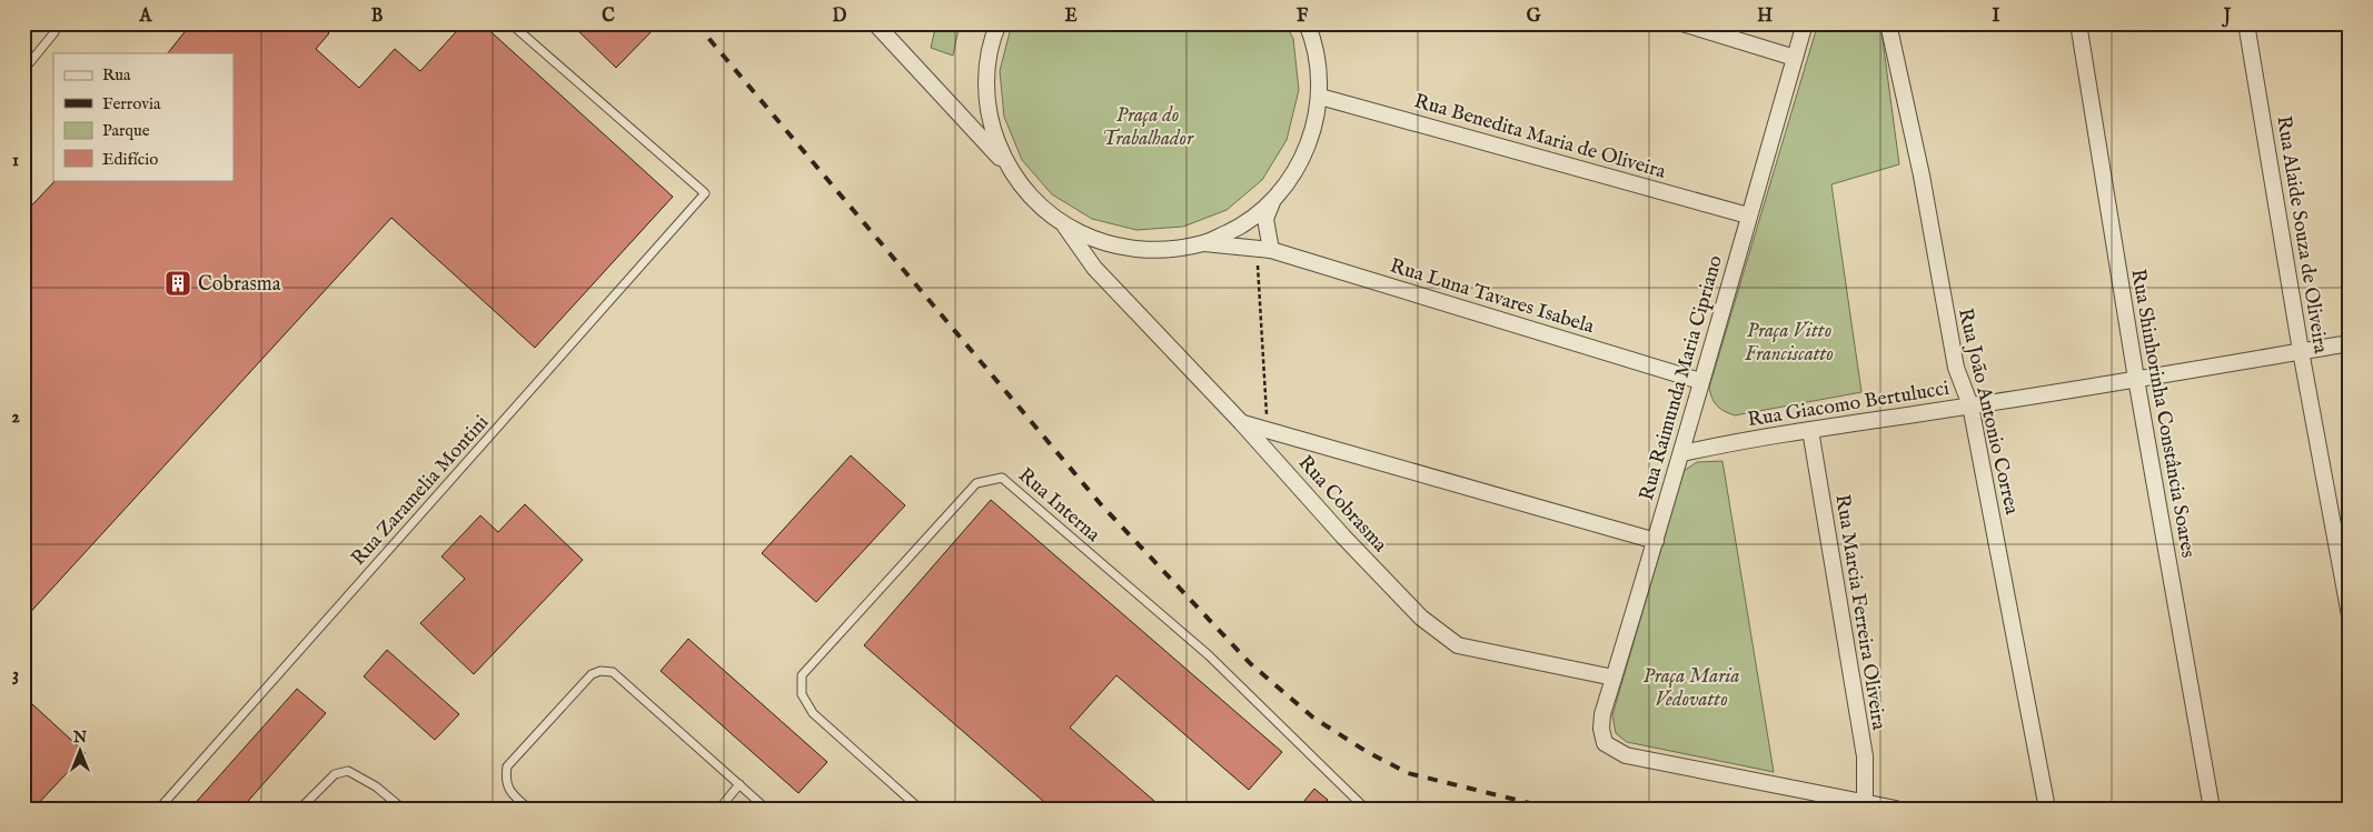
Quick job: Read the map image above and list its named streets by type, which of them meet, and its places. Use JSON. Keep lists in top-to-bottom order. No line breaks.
{"streets":{"street":["Rua Benedita Maria de Oliveira","Rua Alaide Souza de Oliveira","Rua Luna Tavares Isabela","Rua Raimunda Maria Cipriano","Rua Giacomo Bertulucci","Rua João Antonio Correa","Rua Shinhorinha Constância Soares","Rua Cobrasma","Rua Marcia Ferreira Oliveira"],"lane":["Rua Zaramelia Montini","Rua Interna"]},"crossings":[["Rua Benedita Maria de Oliveira","Rua Raimunda Maria Cipriano"],["Rua Alaide Souza de Oliveira","Rua Giacomo Bertulucci"],["Rua Luna Tavares Isabela","Rua Raimunda Maria Cipriano"],["Rua Raimunda Maria Cipriano","Rua Giacomo Bertulucci"],["Rua Raimunda Maria Cipriano","Rua Cobrasma"],["Rua Raimunda Maria Cipriano","Rua Marcia Ferreira Oliveira"],["Rua Giacomo Bertulucci","Rua João Antonio Correa"],["Rua Giacomo Bertulucci","Rua Shinhorinha Constância Soares"],["Rua Giacomo Bertulucci","Rua Marcia Ferreira Oliveira"]],"parks":["Praça do Trabalhador","Praça Vitto Franciscatto","Praça Maria Vedovatto"],"places":{"building":["Cobrasma"]},"legend":["Rua","Ferrovia","Parque","Edifício"],"north":"top","grid":{"columns":["A","B","C","D","E","F","G","H","I","J"],"rows":["1","2","3"]}}
